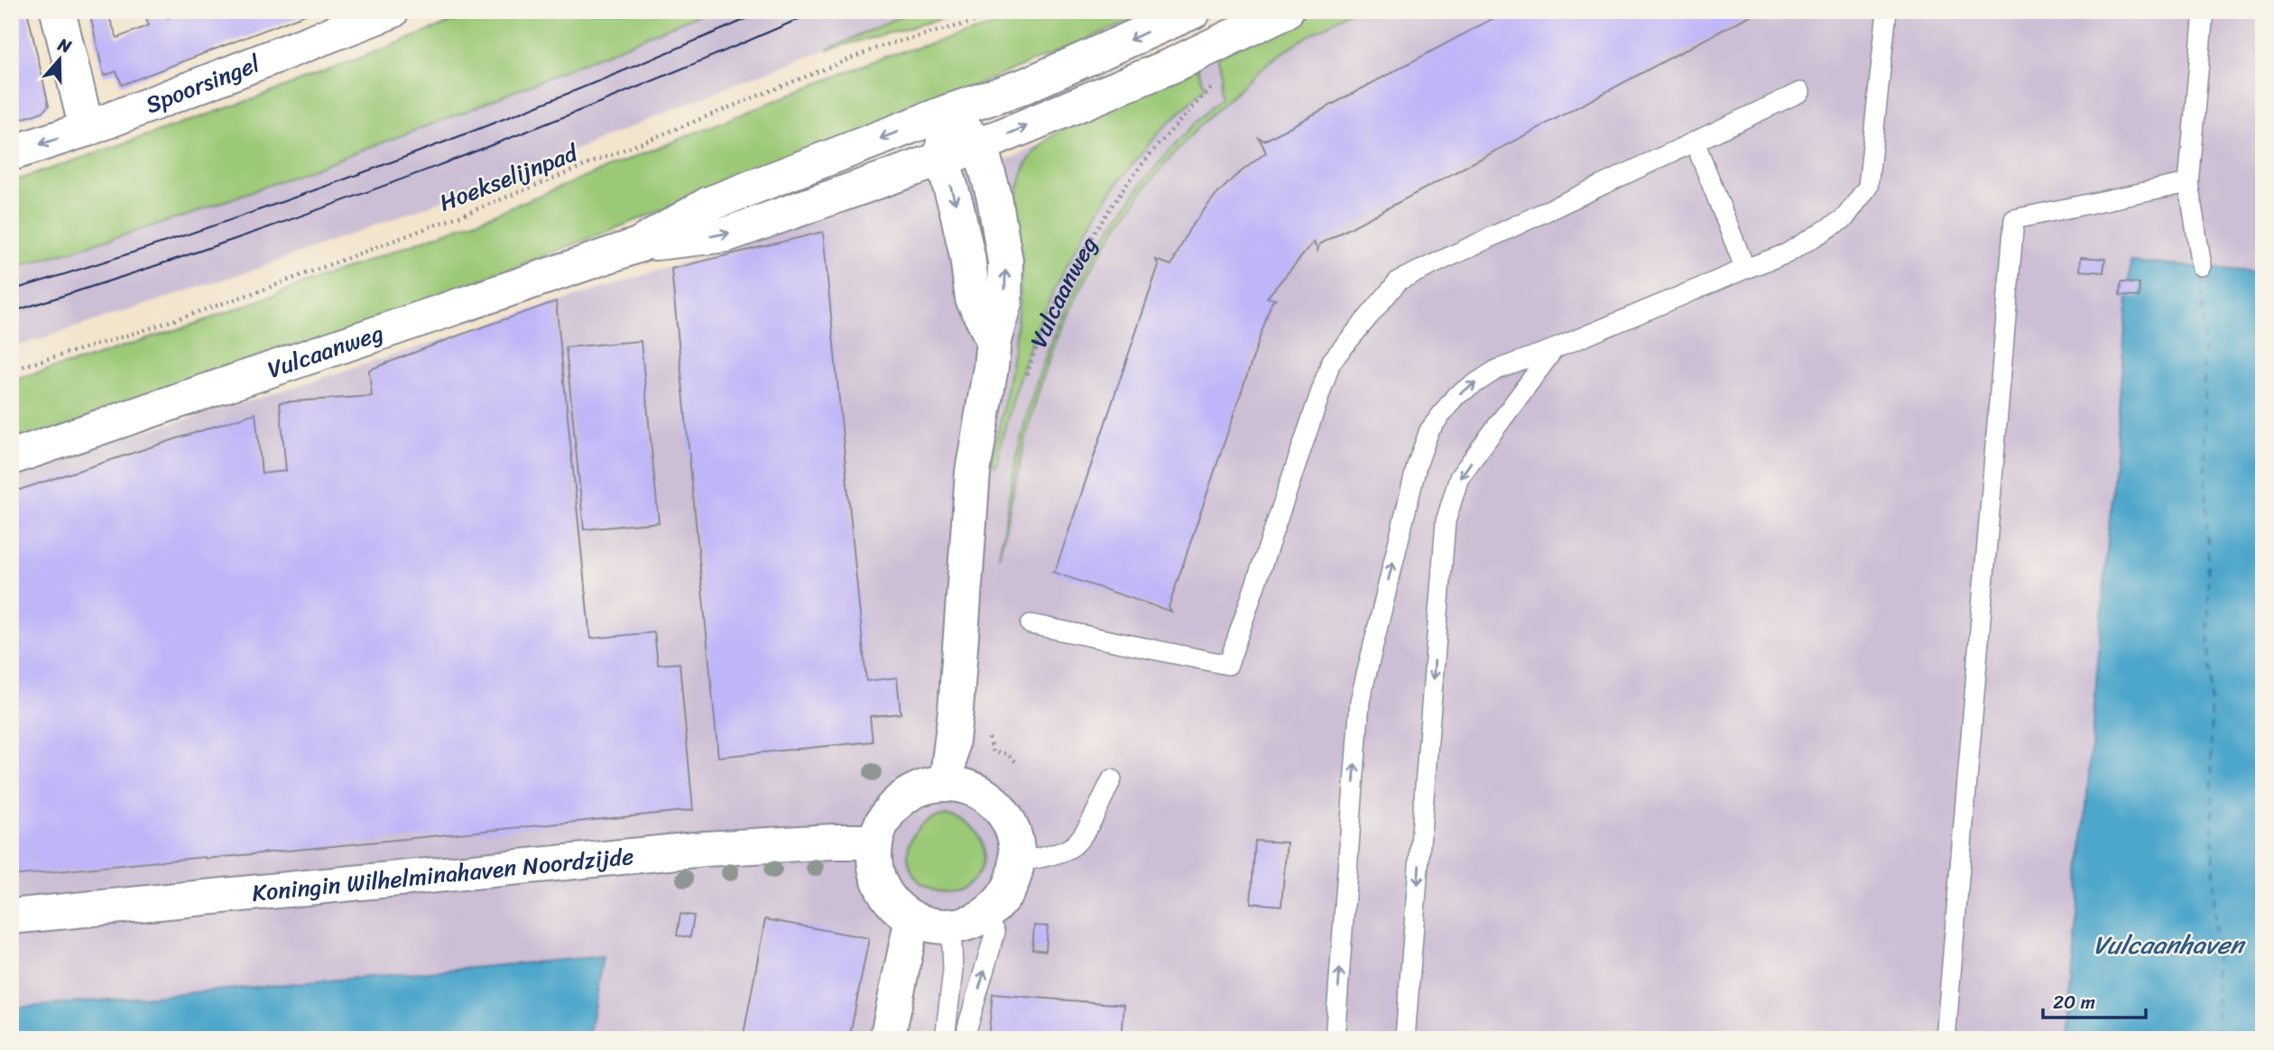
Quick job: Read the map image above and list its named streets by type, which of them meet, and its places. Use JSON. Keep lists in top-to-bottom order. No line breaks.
{"streets":{"street":["Spoorsingel","Vulcaanweg","Koningin Wilhelminahaven Noordzijde"],"path":["Hoekselijnpad"]},"crossings":[["Vulcaanweg","Koningin Wilhelminahaven Noordzijde"]],"water":["Vulcaanhaven"],"scale_bar":"20 m","north":"top"}
